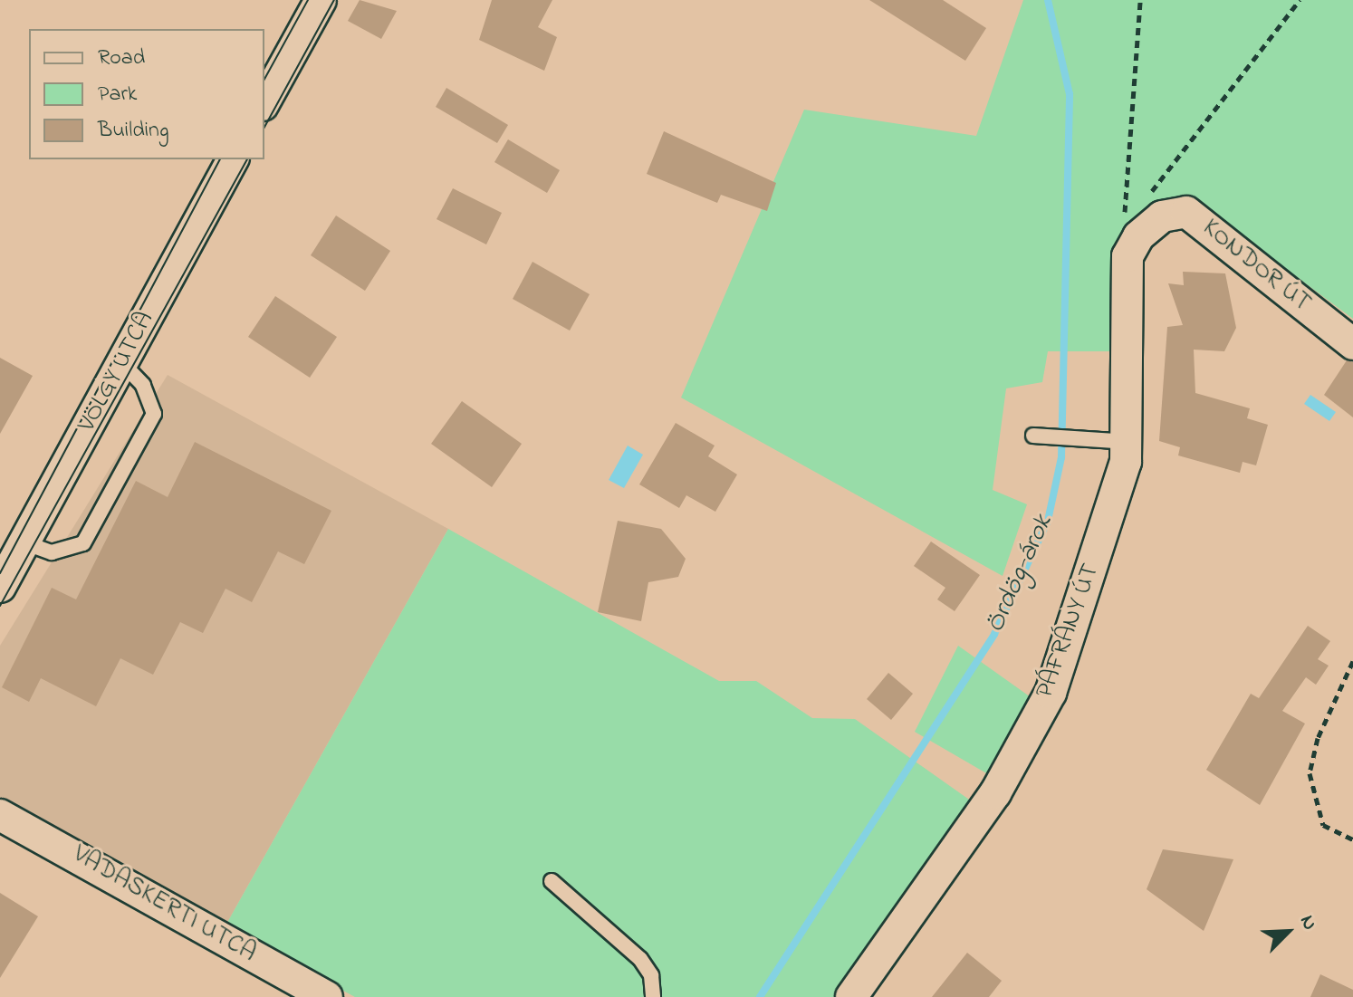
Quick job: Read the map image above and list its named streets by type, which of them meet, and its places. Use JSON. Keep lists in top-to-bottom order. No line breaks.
{"streets":{"street":["KONDOR ÚT","VÖLGY UTCA","PÁFRÁNY ÚT","VADASKERTI UTCA"]},"crossings":[["KONDOR ÚT","PÁFRÁNY ÚT"]],"water":["Ördög-árok"],"legend":["Road","Park","Building"],"north":"top right"}
